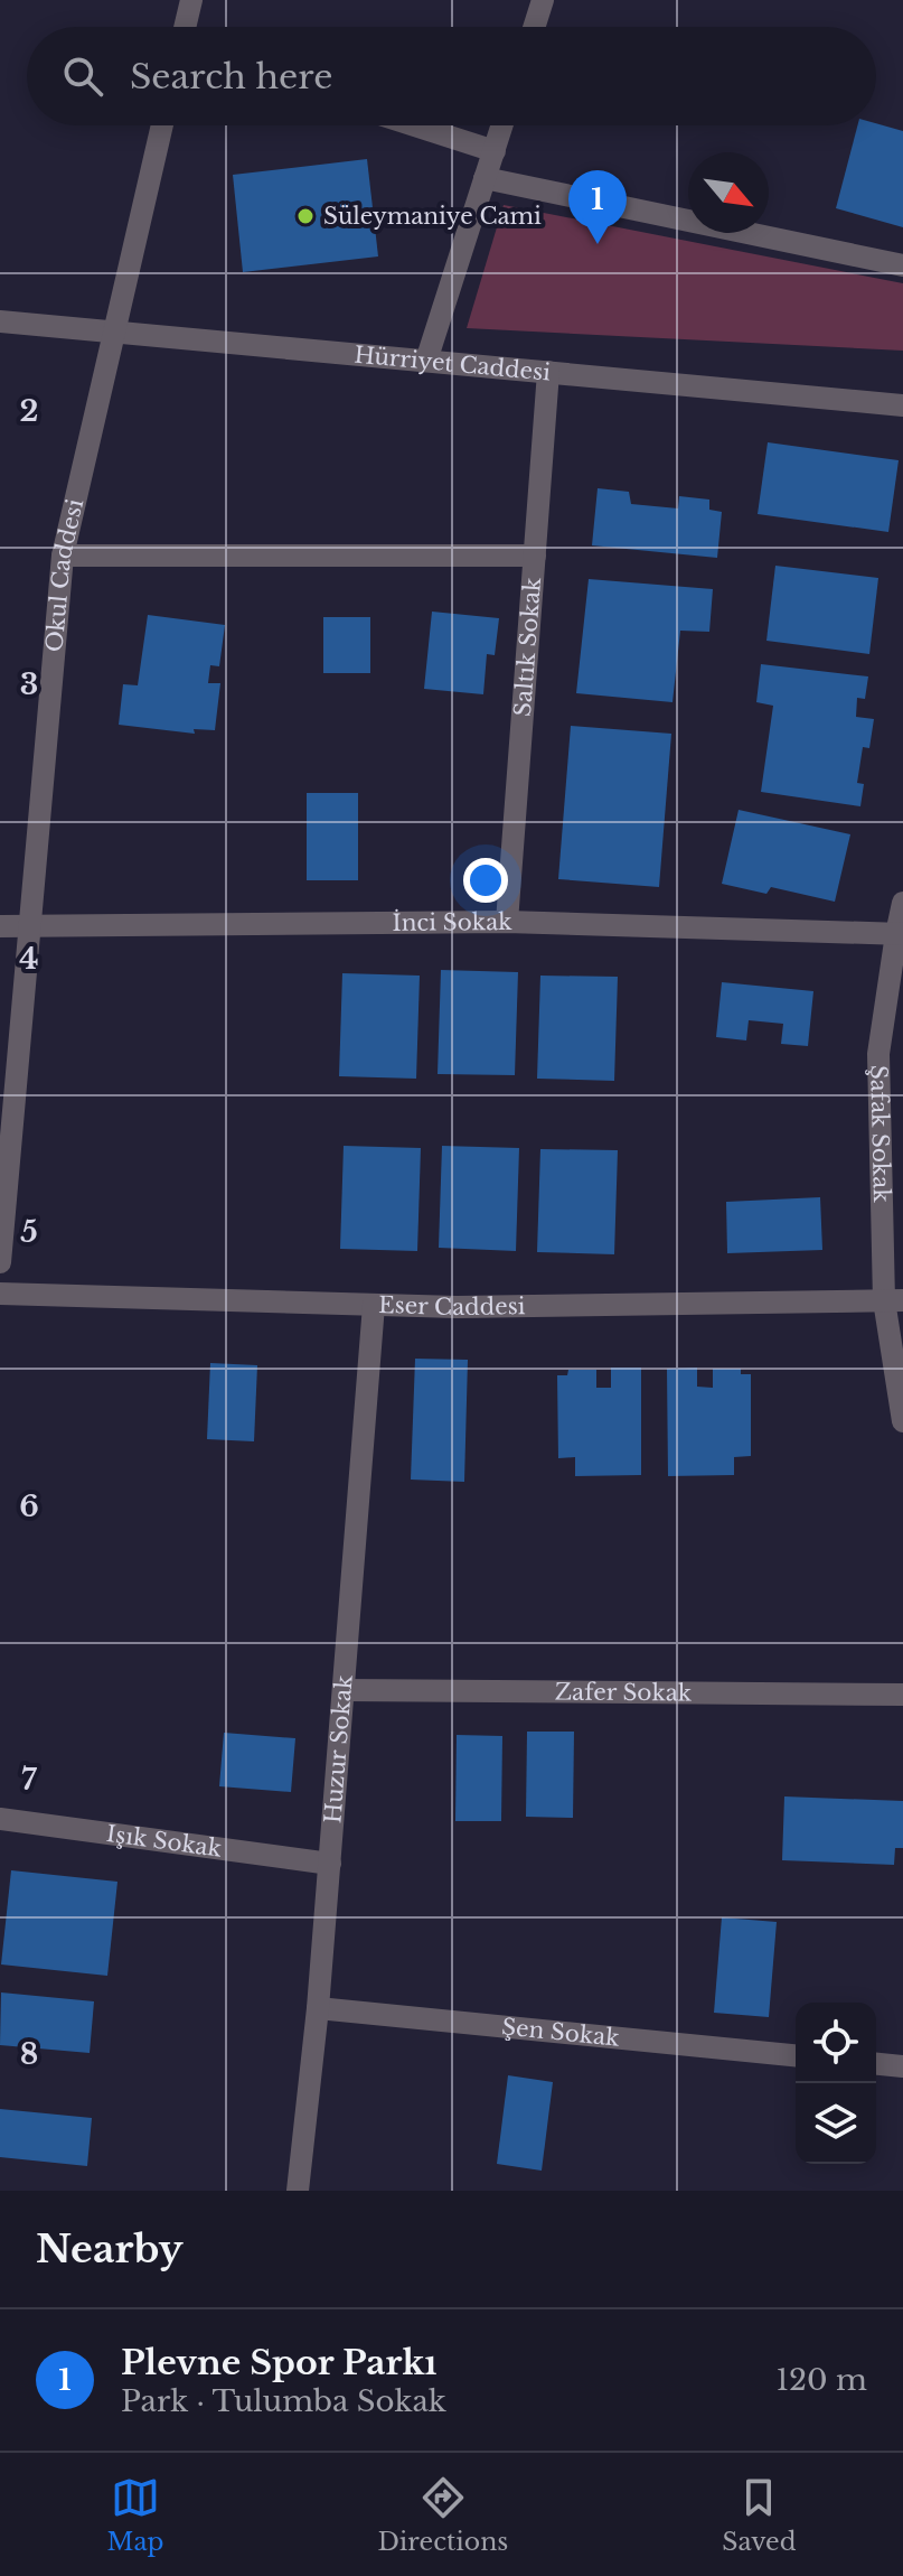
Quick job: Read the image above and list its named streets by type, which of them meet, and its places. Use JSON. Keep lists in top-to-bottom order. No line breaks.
{"streets":{"street":["Hürriyet Caddesi","Okul Caddesi","Saltık Sokak","İnci Sokak","Şafak Sokak","Eser Caddesi","Zafer Sokak","Huzur Sokak","Işık Sokak","Şen Sokak"]},"crossings":[["Hürriyet Caddesi","Okul Caddesi"],["Hürriyet Caddesi","Saltık Sokak"],["Okul Caddesi","İnci Sokak"],["Saltık Sokak","İnci Sokak"],["İnci Sokak","Şafak Sokak"],["Şafak Sokak","Eser Caddesi"],["Eser Caddesi","Huzur Sokak"],["Zafer Sokak","Huzur Sokak"],["Huzur Sokak","Işık Sokak"],["Huzur Sokak","Şen Sokak"]],"places":["Süleymaniye Cami"],"north":"bottom right","page":{"search":"Search here","pins":"1","heading":"Nearby","list":[{"mark":"1","name":"Plevne Spor Parkı","note":"Park · Tulumba Sokak","value":"120 m"}],"nav":["Map","Directions","Saved"]},"grid":{"rows":["2","3","4","5","6","7","8"]}}
